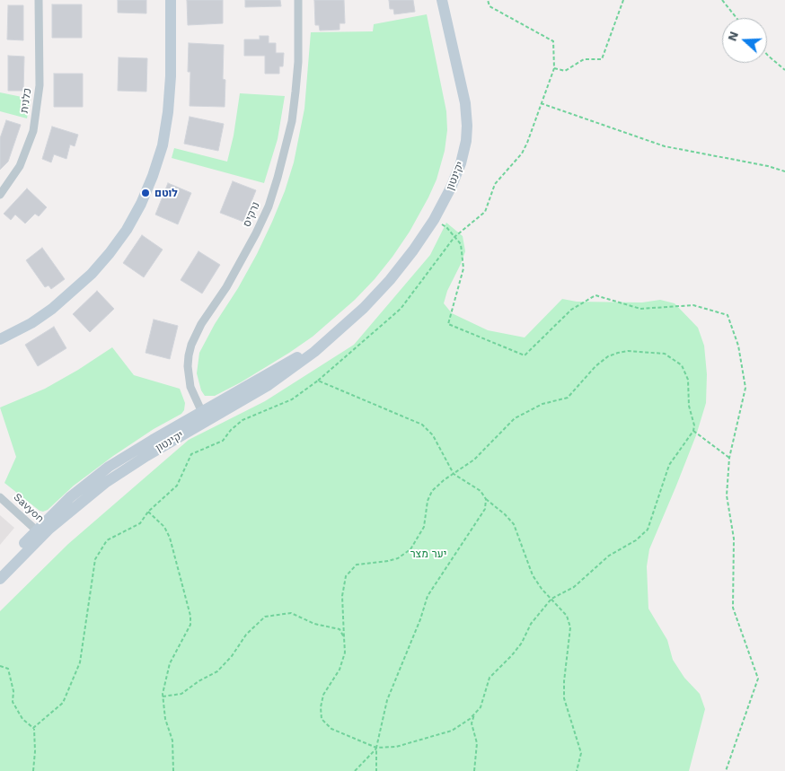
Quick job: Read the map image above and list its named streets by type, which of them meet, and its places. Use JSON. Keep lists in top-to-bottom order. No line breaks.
{"streets":{"street":["כלנית","יקינטון","נרקיס","Savyon"]},"crossings":[["יקינטון","נרקיס"],["יקינטון","Savyon"]],"parks":["יער מצר"],"places":["לוטם"],"north":"left"}
